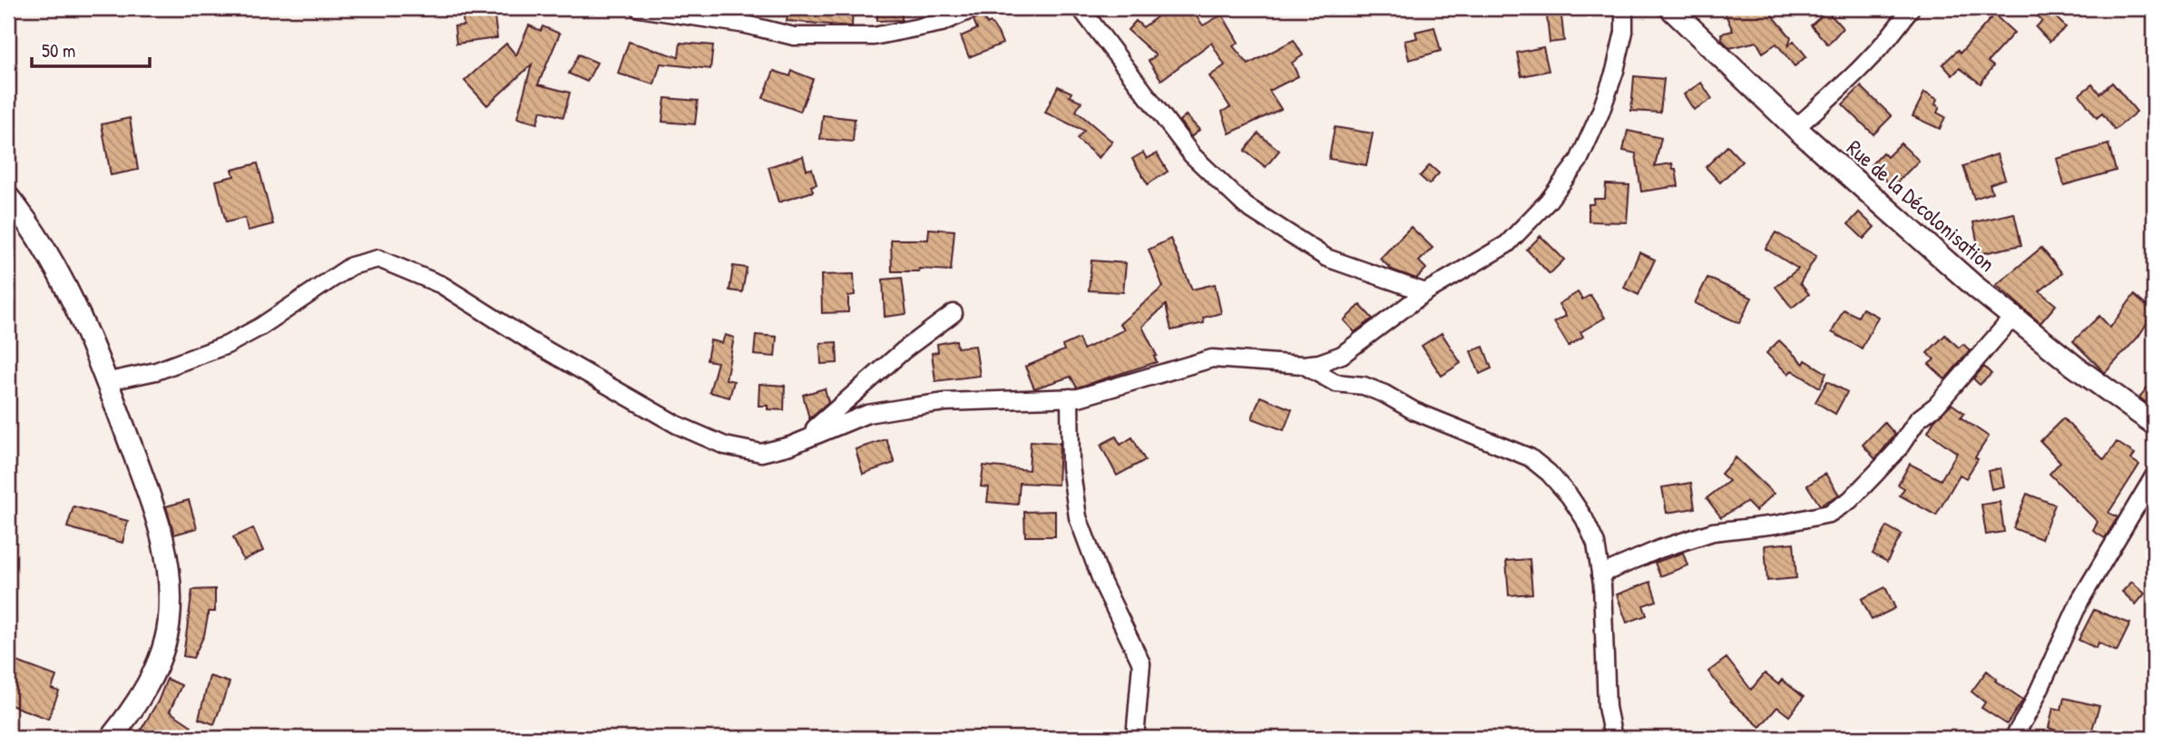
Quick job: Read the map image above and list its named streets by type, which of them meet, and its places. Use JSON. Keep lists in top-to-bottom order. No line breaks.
{"streets":{"street":["Rue de la Décolonisation"]},"scale_bar":"50 m"}
